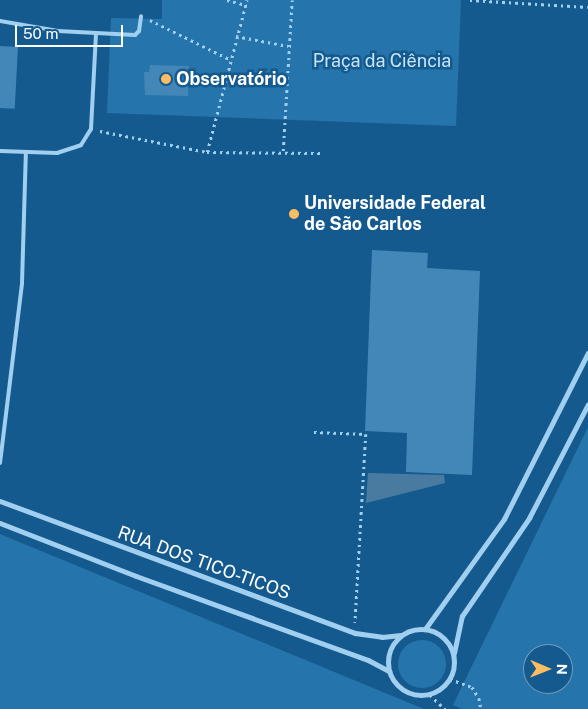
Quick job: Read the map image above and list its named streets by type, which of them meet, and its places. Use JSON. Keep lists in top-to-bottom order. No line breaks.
{"streets":{"street":["RUA DOS TICO-TICOS"]},"parks":["Praça da Ciência"],"places":["Observatório","Universidade Federal de São Carlos"],"scale_bar":"50 m","north":"right"}
